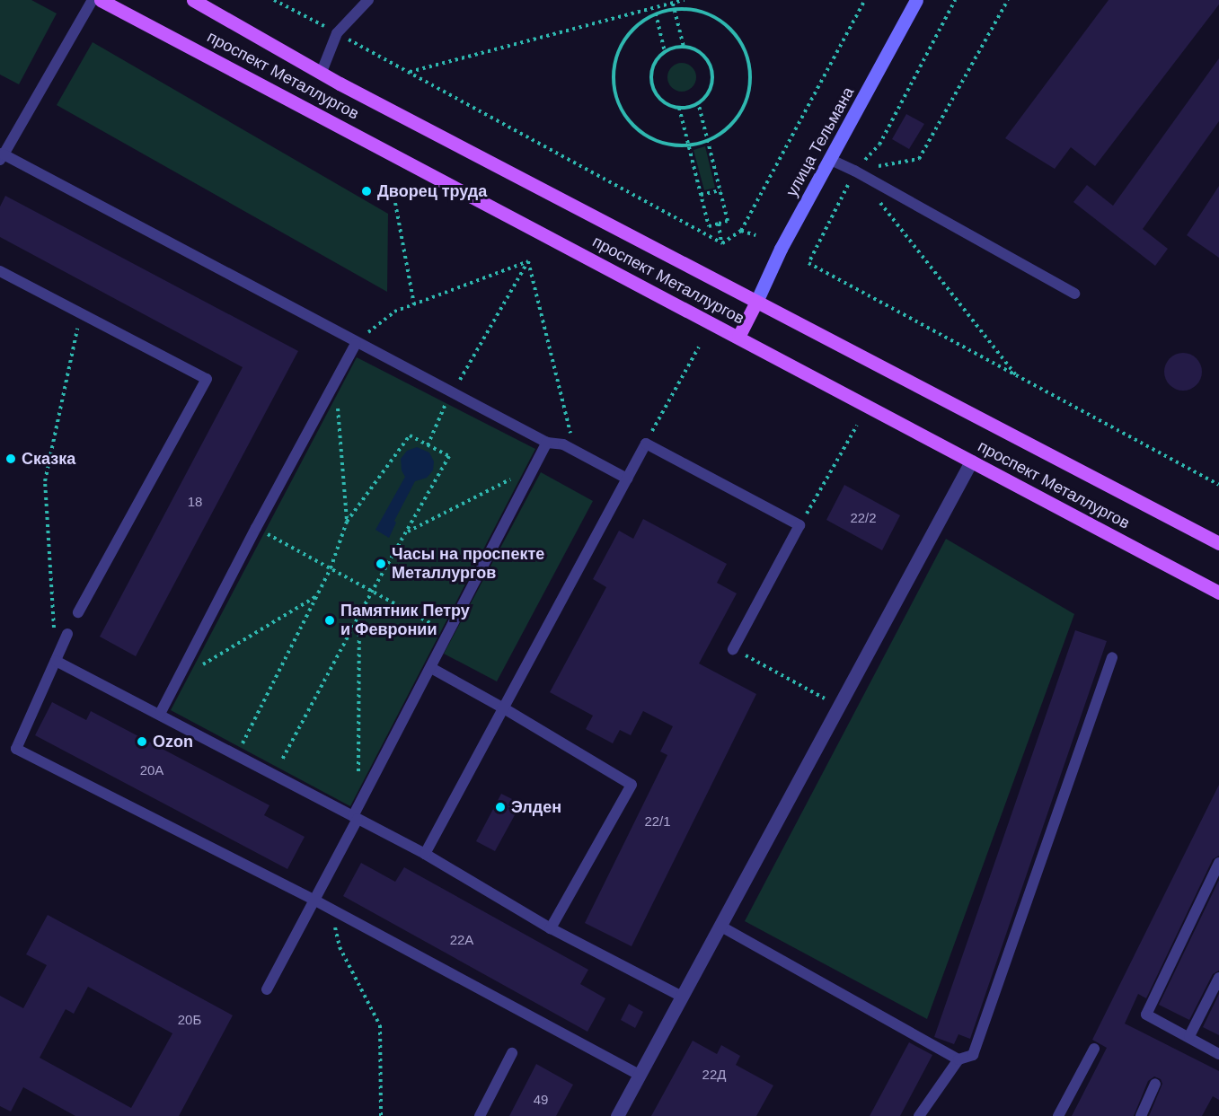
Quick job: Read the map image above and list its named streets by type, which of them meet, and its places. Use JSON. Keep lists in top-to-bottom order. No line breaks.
{"streets":{"main road":["проспект Металлургов","улица Тельмана"]},"crossings":[["проспект Металлургов","улица Тельмана"]],"places":["Дворец труда","Сказка","Часы на проспекте Металлургов","Памятник Петру и Февронии","Ozon","Элден"],"house_numbers":["18","22/2","20А","22/1","22А","20Б","22Д","49"]}
